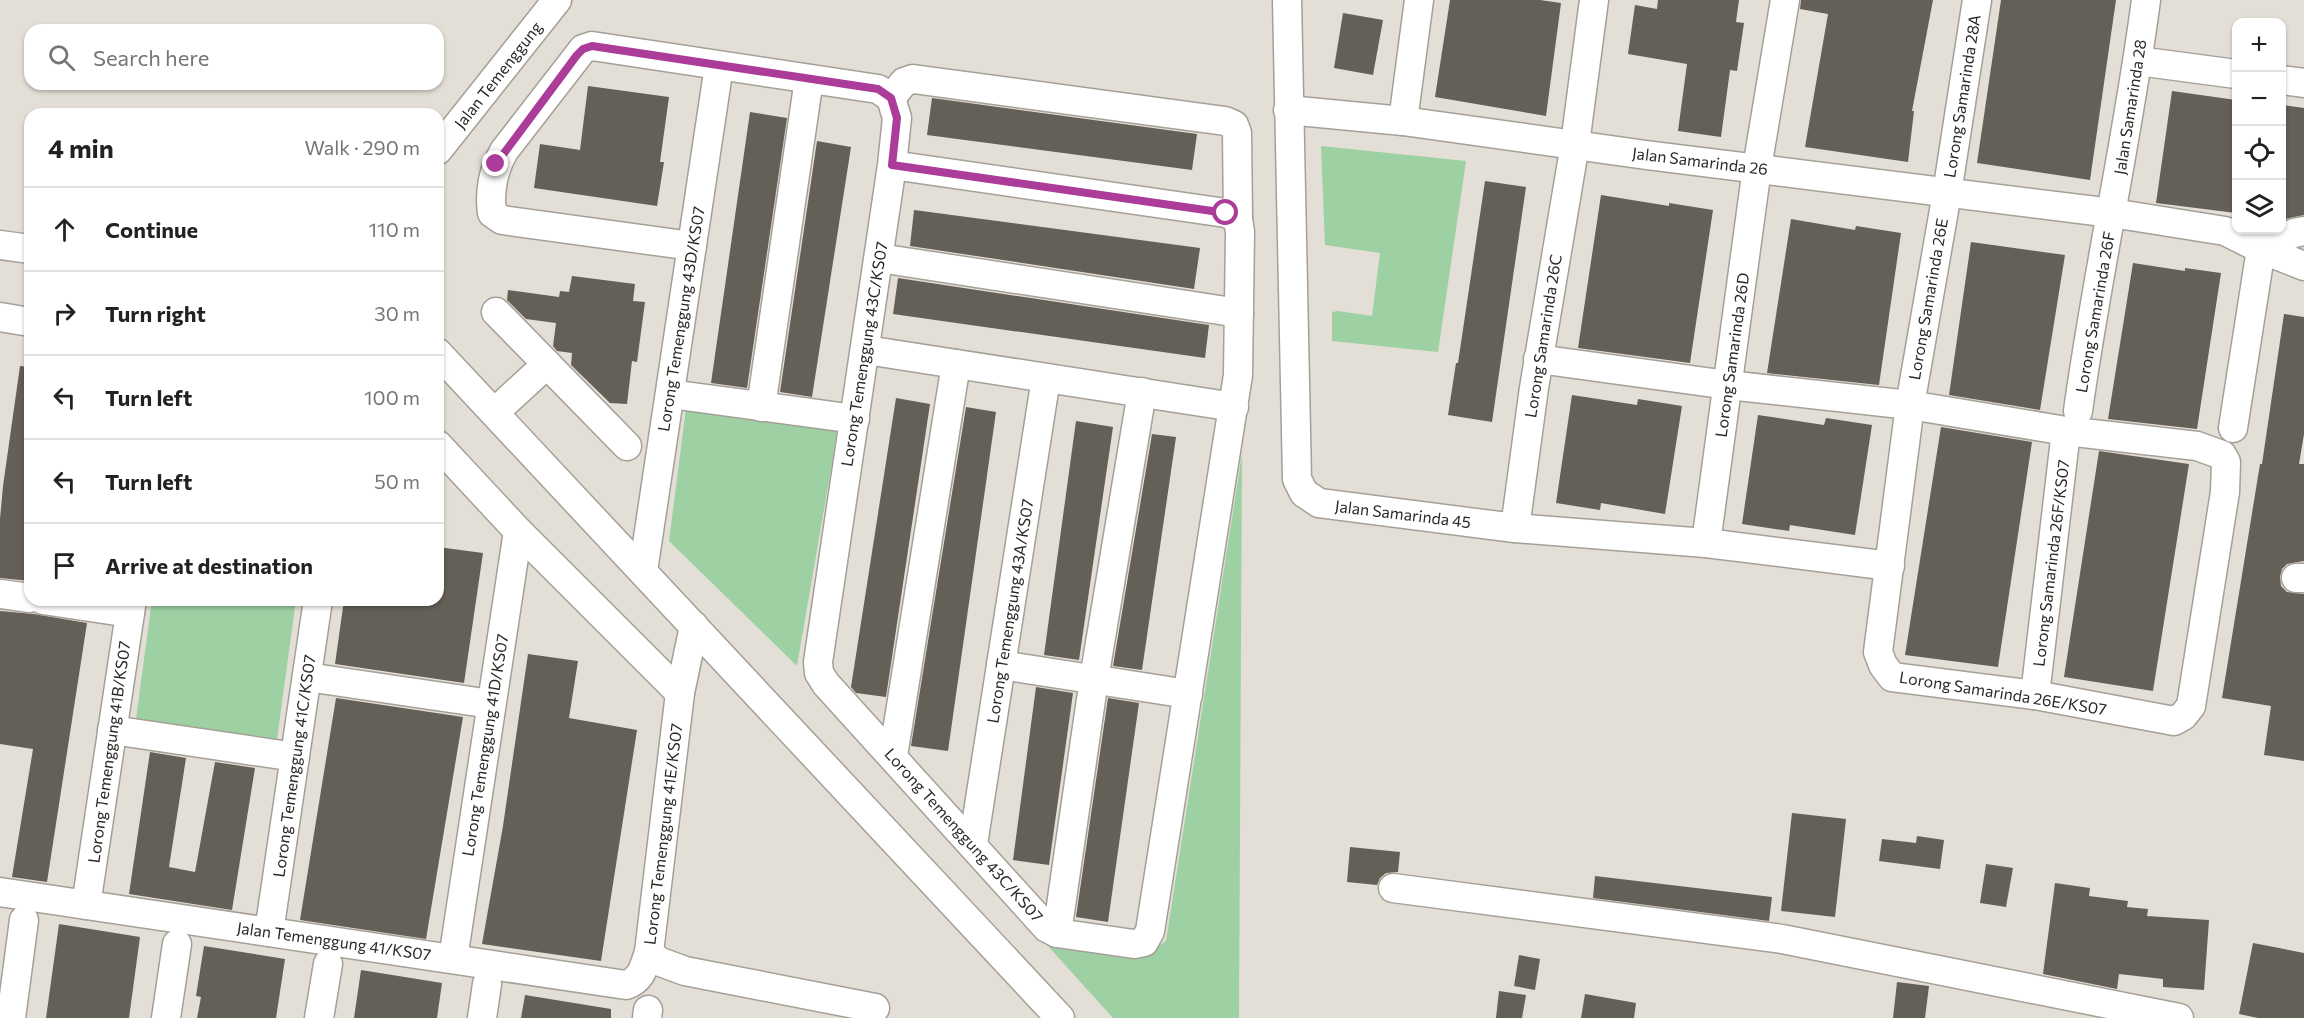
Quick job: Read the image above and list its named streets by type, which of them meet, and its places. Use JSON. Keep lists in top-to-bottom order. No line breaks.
{"streets":{"street":["Jalan Temenggung","Lorong Samarinda 28A","Jalan Samarinda 28","Jalan Samarinda 26","Lorong Samarinda 26E","Lorong Samarinda 26F","Lorong Temenggung 43D/KS07","Lorong Samarinda 26C","Lorong Temenggung 43C/KS07","Lorong Samarinda 26D","Jalan Samarinda 45","Lorong Samarinda 26F/KS07","Lorong Temenggung 43A/KS07","Lorong Samarinda 26E/KS07","Lorong Temenggung 41D/KS07","Lorong Temenggung 41B/KS07","Lorong Temenggung 41C/KS07","Lorong Temenggung 41E/KS07","Jalan Temenggung 41/KS07"]},"crossings":[["Lorong Samarinda 28A","Jalan Samarinda 26"],["Lorong Samarinda 28A","Lorong Samarinda 26E"],["Jalan Samarinda 28","Jalan Samarinda 26"],["Jalan Samarinda 28","Lorong Samarinda 26F"],["Jalan Samarinda 26","Lorong Samarinda 26E"],["Jalan Samarinda 26","Lorong Samarinda 26F"],["Jalan Samarinda 26","Lorong Samarinda 26C"],["Jalan Samarinda 26","Lorong Samarinda 26D"],["Jalan Samarinda 26","Jalan Samarinda 45"],["Lorong Samarinda 26E","Lorong Samarinda 26E/KS07"],["Lorong Samarinda 26F","Lorong Samarinda 26F/KS07"],["Lorong Samarinda 26F","Lorong Samarinda 26E/KS07"],["Lorong Samarinda 26C","Jalan Samarinda 45"],["Lorong Temenggung 43C/KS07","Lorong Temenggung 43A/KS07"],["Lorong Samarinda 26D","Jalan Samarinda 45"],["Jalan Samarinda 45","Lorong Samarinda 26E/KS07"],["Lorong Samarinda 26F/KS07","Lorong Samarinda 26E/KS07"],["Lorong Temenggung 41D/KS07","Jalan Temenggung 41/KS07"],["Lorong Temenggung 41B/KS07","Jalan Temenggung 41/KS07"],["Lorong Temenggung 41C/KS07","Jalan Temenggung 41/KS07"],["Lorong Temenggung 41E/KS07","Jalan Temenggung 41/KS07"]],"page":{"map_buttons":["+","−"],"search":"Search here","heading":["4 min","Walk · 290 m"],"list":[["Continue","110 m"],["Turn right","30 m"],["Turn left","100 m"],["Turn left","50 m"],"Arrive at destination"]}}
